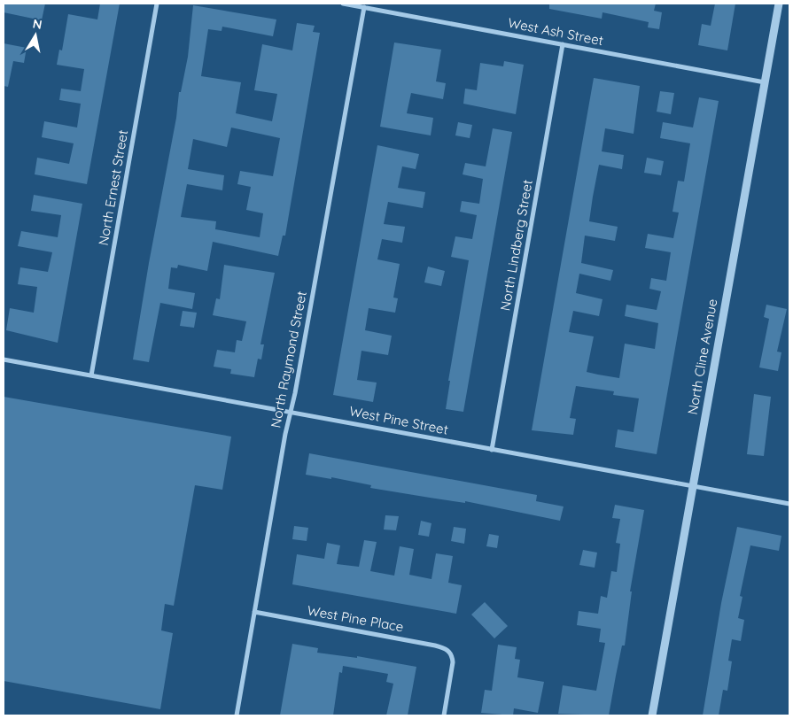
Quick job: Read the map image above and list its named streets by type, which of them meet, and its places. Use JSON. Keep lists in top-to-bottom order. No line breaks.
{"streets":{"street":["West Ash Street","North Ernest Street","North Lindberg Street","North Cline Avenue","North Raymond Street","West Pine Street","West Pine Place"]},"crossings":[["West Ash Street","North Lindberg Street"],["West Ash Street","North Cline Avenue"],["West Ash Street","North Raymond Street"],["North Ernest Street","West Pine Street"],["North Lindberg Street","West Pine Street"],["North Cline Avenue","West Pine Street"],["North Raymond Street","West Pine Street"],["North Raymond Street","West Pine Place"]],"north":"top"}
